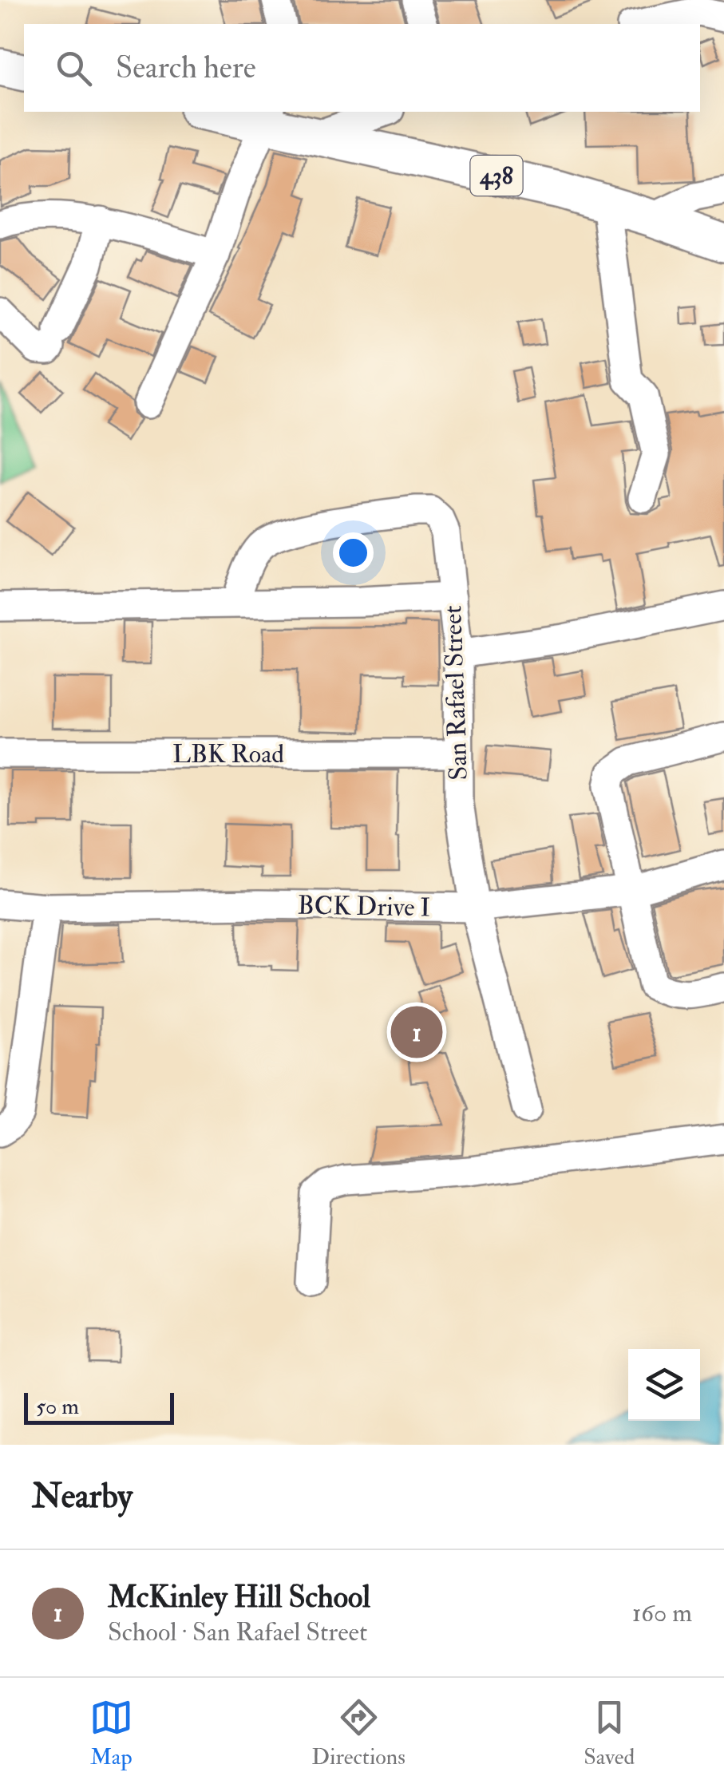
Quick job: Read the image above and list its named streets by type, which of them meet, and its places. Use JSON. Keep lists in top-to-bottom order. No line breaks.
{"streets":{"main road":["438"],"street":["San Rafael Street","LBK Road","BCK Drive I"]},"crossings":[["San Rafael Street","LBK Road"],["San Rafael Street","BCK Drive I"]],"scale_bar":"50 m","page":{"search":"Search here","pins":"1","scale":"50 m","heading":"Nearby","list":[{"mark":"1","name":"McKinley Hill School","note":"School · San Rafael Street","value":"160 m"}],"nav":["Map","Directions","Saved"]}}
